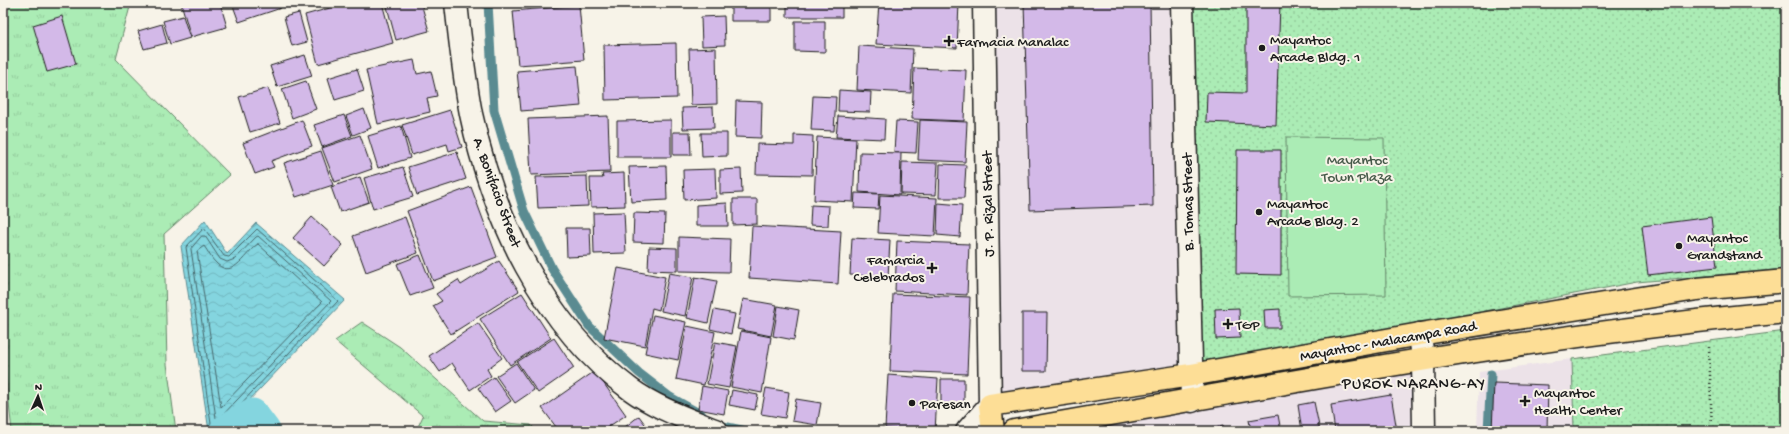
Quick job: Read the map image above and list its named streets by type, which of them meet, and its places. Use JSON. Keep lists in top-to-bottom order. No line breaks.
{"streets":{"main road":["Mayantoc - Malacampa Road"],"street":["A. Bonifacio Street","B. Tomas Street","J. P. Rizal Street"]},"crossings":[["B. Tomas Street","Mayantoc - Malacampa Road"],["J. P. Rizal Street","Mayantoc - Malacampa Road"]],"districts":["PUROK NARANG-AY"],"parks":["Mayantoc Town Plaza"],"places":{"health":["Farmacia Manalac","Famarcia Celebrados","TGP","Mayantoc Health Center"],"other":["Mayantoc Arcade Bldg. 1","Mayantoc Arcade Bldg. 2","Mayantoc Grandstand","Paresan"]},"north":"top"}
